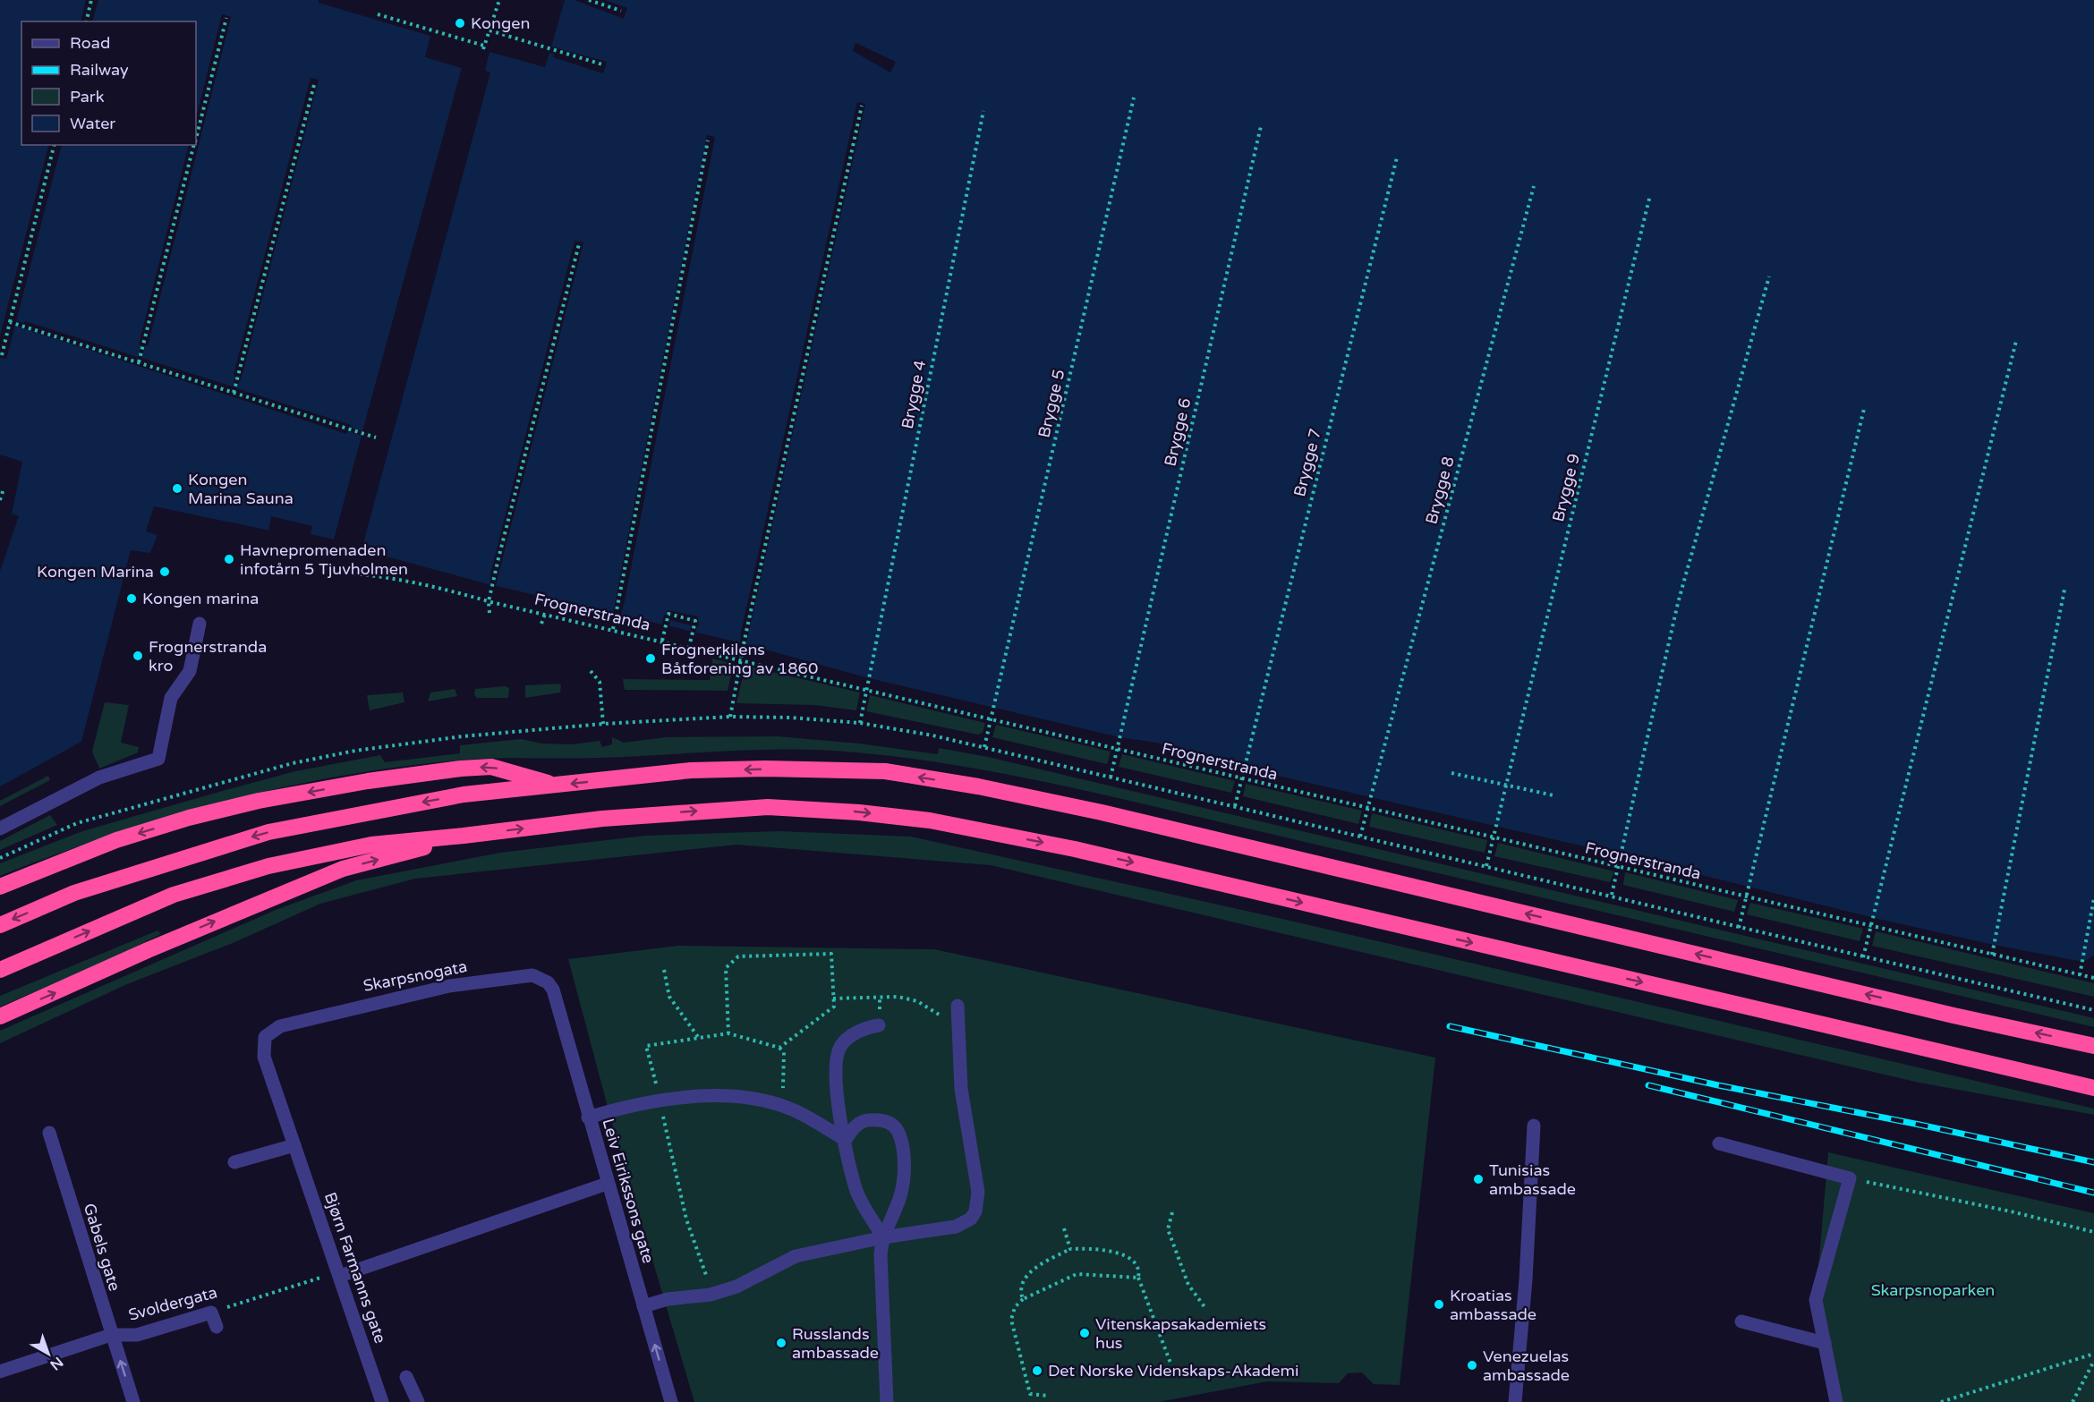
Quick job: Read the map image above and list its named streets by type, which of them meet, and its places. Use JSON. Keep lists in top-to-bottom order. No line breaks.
{"streets":{"street":["Skarpsnogata","Leiv Eirikssons gate","Gabels gate","Bjørn Farmanns gate","Svoldergata"],"path":["Brygge 4","Brygge 5","Brygge 6","Brygge 7","Brygge 9","Brygge 8","Frognerstranda"]},"crossings":[["Brygge 4","Frognerstranda"],["Brygge 5","Frognerstranda"],["Brygge 6","Frognerstranda"],["Brygge 7","Frognerstranda"],["Brygge 9","Frognerstranda"],["Brygge 8","Frognerstranda"],["Skarpsnogata","Leiv Eirikssons gate"],["Skarpsnogata","Bjørn Farmanns gate"],["Gabels gate","Svoldergata"]],"parks":["Skarpsnoparken"],"places":["Kongen","Kongen Marina Sauna","Havnepromenaden infotårn 5 Tjuvholmen","Kongen Marina","Kongen marina","Frognerstranda kro","Frognerkilens Båtforening av 1860","Tunisias ambassade","Kroatias ambassade","Vitenskapsakademiets hus","Russlands ambassade","Venezuelas ambassade","Det Norske Videnskaps-Akademi"],"legend":["Road","Railway","Park","Water"],"north":"bottom right"}
